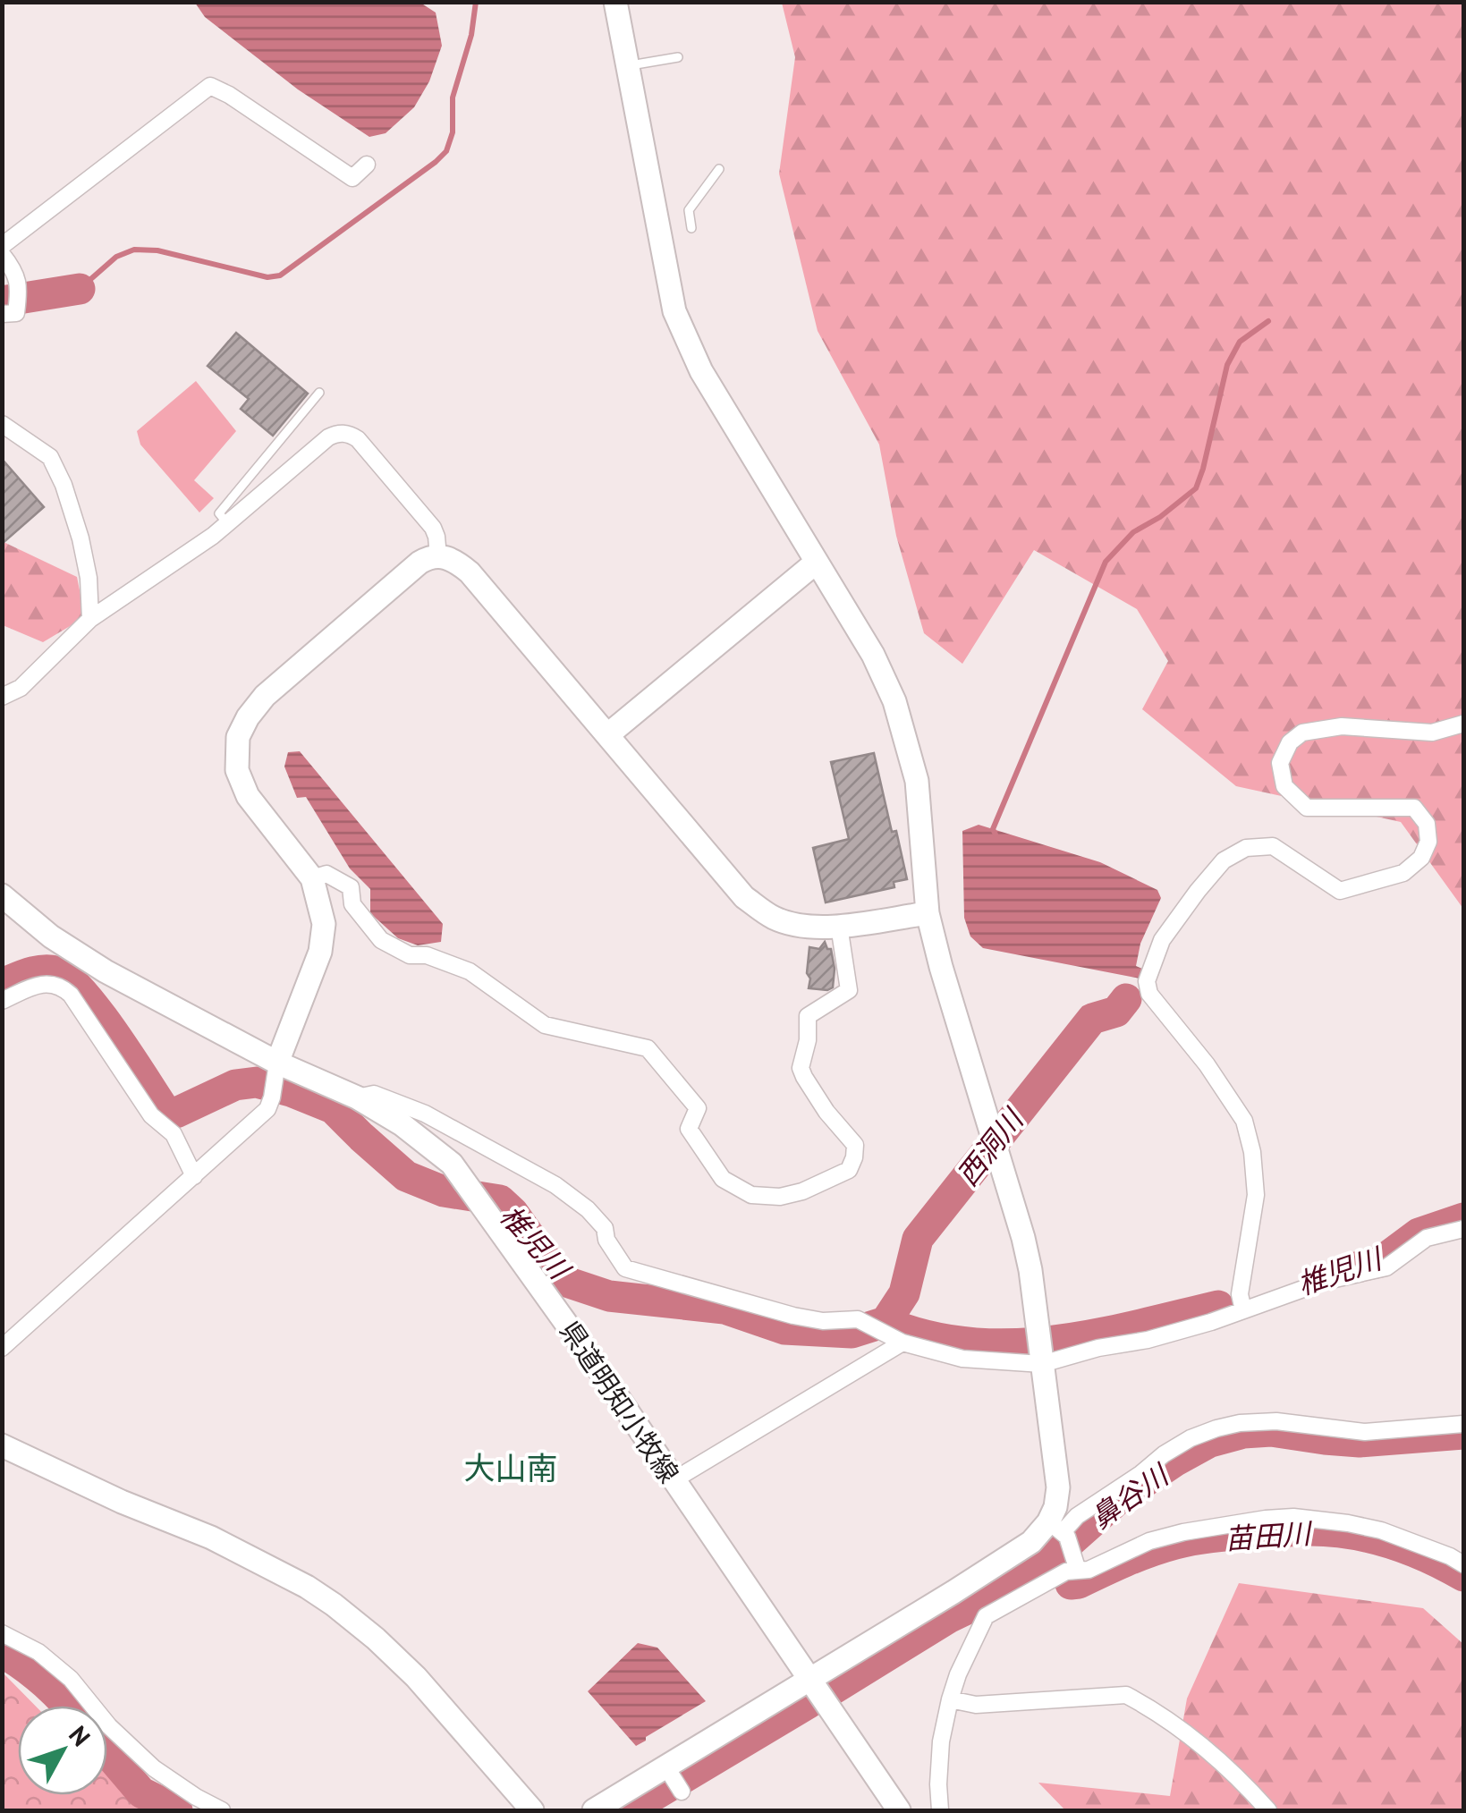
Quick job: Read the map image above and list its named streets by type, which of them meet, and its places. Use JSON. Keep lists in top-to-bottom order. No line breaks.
{"streets":{"street":["県道明知小牧線"]},"districts":["大山南"],"water":["西洞川","椎児川","鼻谷川","苗田川"],"north":"top right"}
